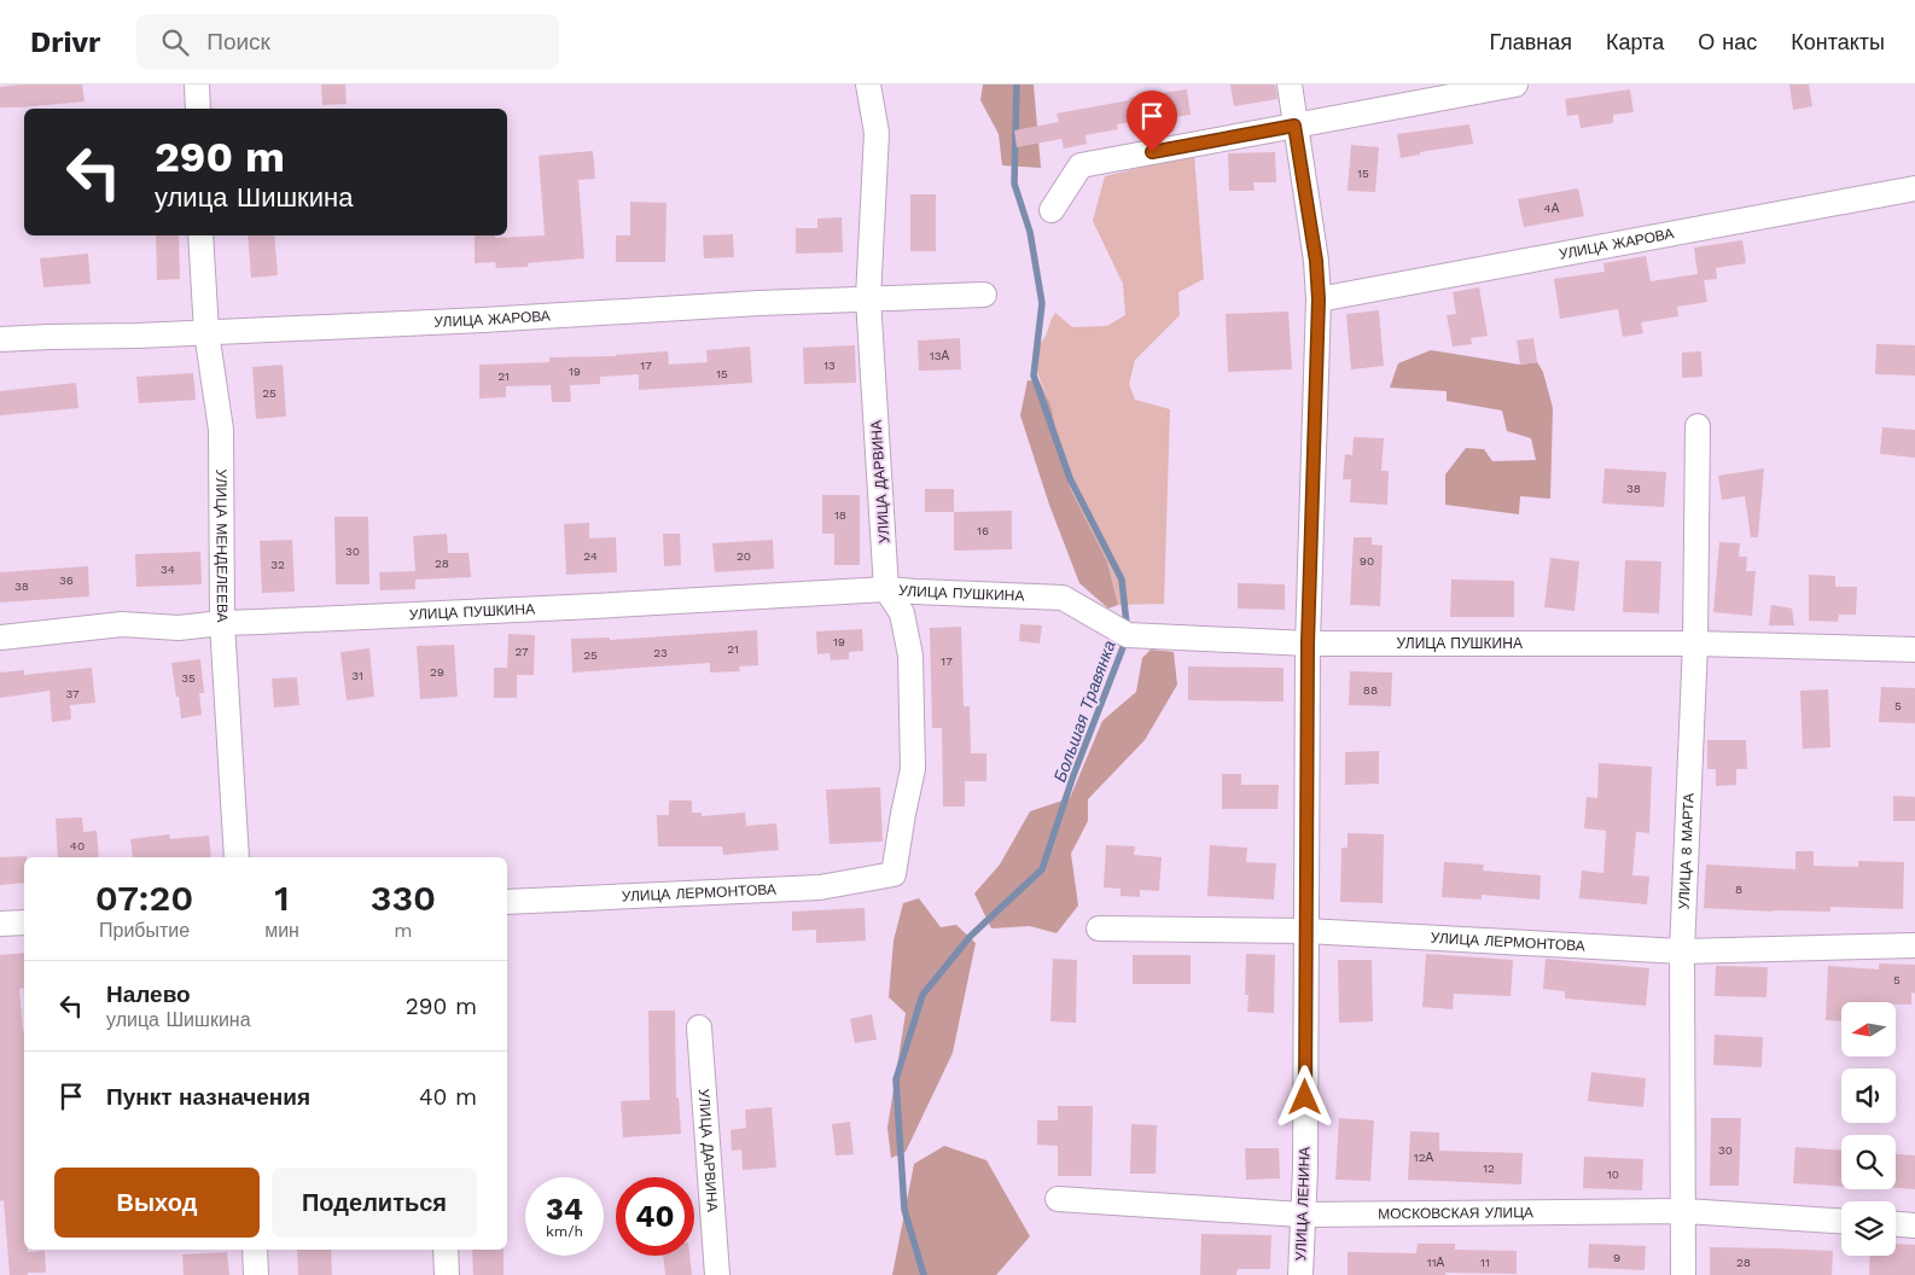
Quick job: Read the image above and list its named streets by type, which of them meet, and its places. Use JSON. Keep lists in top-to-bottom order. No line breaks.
{"streets":{"street":["УЛИЦА ЖАРОВА","УЛИЦА ДАРВИНА","УЛИЦА МЕНДЕЛЕЕВА","УЛИЦА ПУШКИНА","УЛИЦА 8 МАРТА","УЛИЦА ЛЕРМОНТОВА","УЛИЦА ЛЕНИНА","МОСКОВСКАЯ УЛИЦА"]},"crossings":[["УЛИЦА ЖАРОВА","УЛИЦА ДАРВИНА"],["УЛИЦА ЖАРОВА","УЛИЦА МЕНДЕЛЕЕВА"],["УЛИЦА ЖАРОВА","УЛИЦА ЛЕНИНА"],["УЛИЦА ДАРВИНА","УЛИЦА ПУШКИНА"],["УЛИЦА ДАРВИНА","УЛИЦА ЛЕРМОНТОВА"],["УЛИЦА МЕНДЕЛЕЕВА","УЛИЦА ПУШКИНА"],["УЛИЦА ПУШКИНА","УЛИЦА 8 МАРТА"],["УЛИЦА ПУШКИНА","УЛИЦА ЛЕНИНА"],["УЛИЦА 8 МАРТА","УЛИЦА ЛЕРМОНТОВА"],["УЛИЦА 8 МАРТА","МОСКОВСКАЯ УЛИЦА"],["УЛИЦА ЛЕРМОНТОВА","УЛИЦА ЛЕНИНА"],["УЛИЦА ЛЕНИНА","МОСКОВСКАЯ УЛИЦА"]],"water":["Большая Травянка"],"house_numbers":["15","4А","13А","17","13","19","15","21","25","38","18","16","30","24","20","90","28","32","34","36","38","19","21","27","23","25","17","29","31","35","88","37","5","40","8","5","30","12А","12","10","9","11А","11","28"],"north":"left","page":{"header":"Drivr","search":"Поиск","nav":["Главная","Карта","О нас","Контакты"],"turn":["290 m","улица Шишкина"],"eta":["07:20","Прибытие","1","мин","330","m"],"list":[{"name":"Налево","note":"улица Шишкина","value":"290 m"},{"name":"Пункт назначения","value":"40 m"}],"buttons":["Выход","Поделиться"],"speed":"34 km/h","limit":"40"}}
